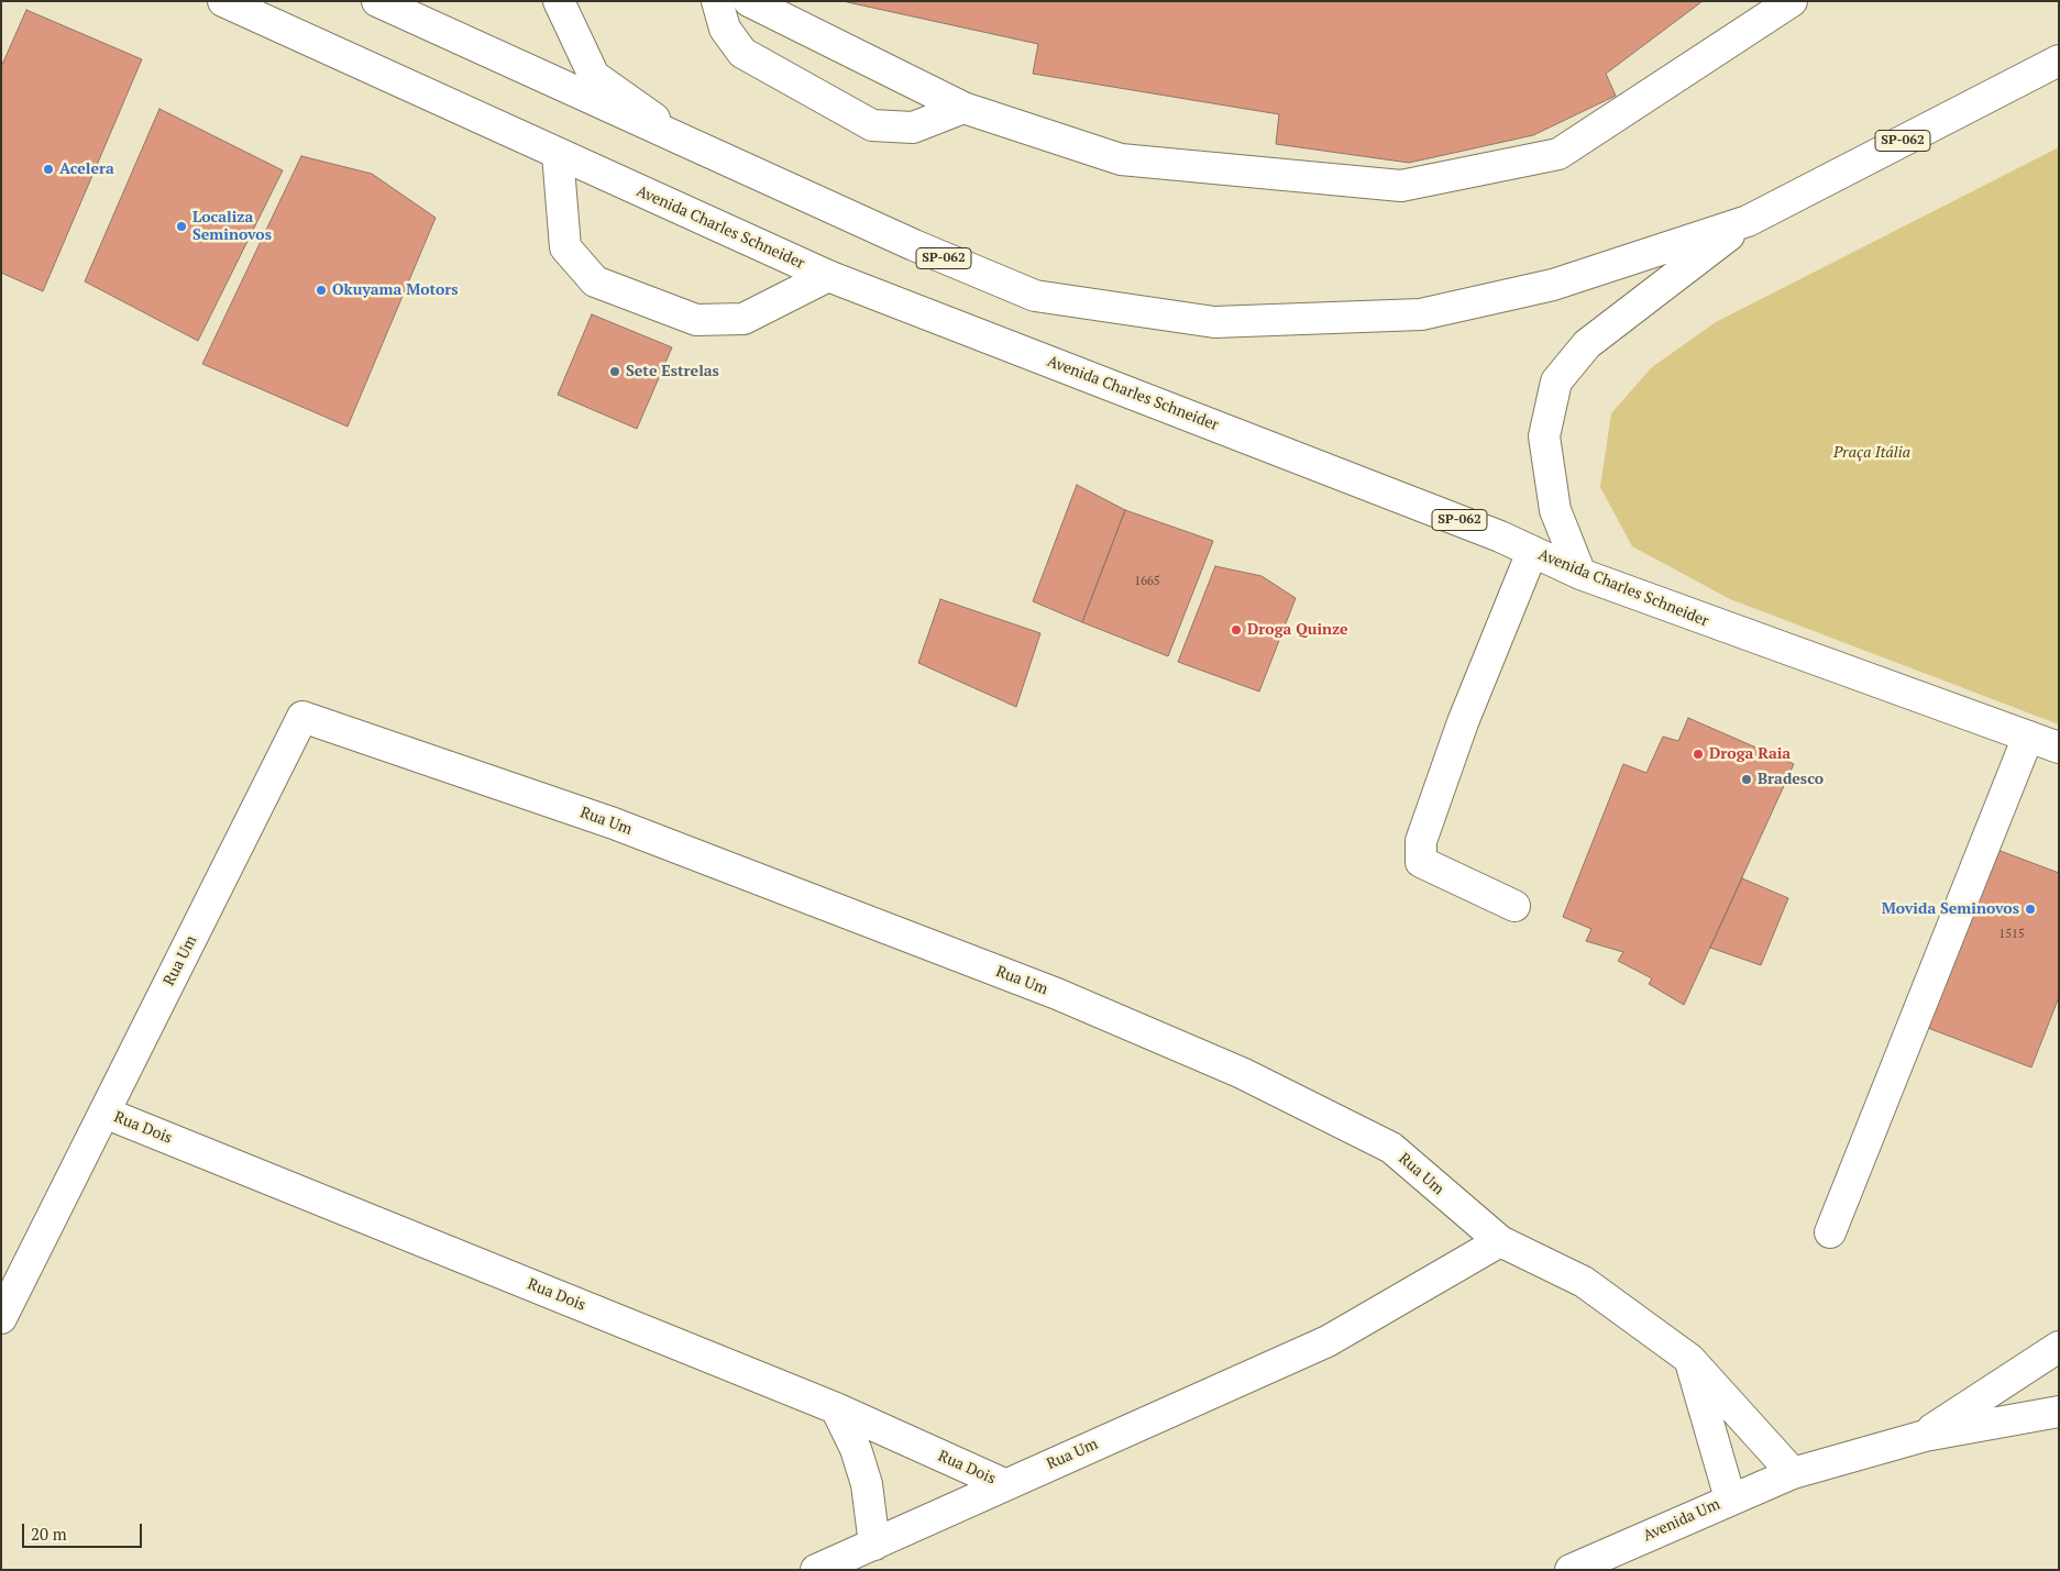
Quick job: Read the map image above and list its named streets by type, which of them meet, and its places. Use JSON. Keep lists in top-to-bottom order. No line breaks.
{"streets":{"street":["SP-062","Avenida Charles Schneider","Rua Um","Rua Dois","Avenida Um"]},"crossings":[["SP-062","Avenida Charles Schneider"],["Rua Um","Rua Dois"],["Rua Um","Avenida Um"]],"parks":["Praça Itália"],"places":["Acelera","Localiza Seminovos","Okuyama Motors","Sete Estrelas","Droga Quinze","Droga Raia","Bradesco","Movida Seminovos"],"house_numbers":["1665","1515"],"scale_bar":"20 m"}
